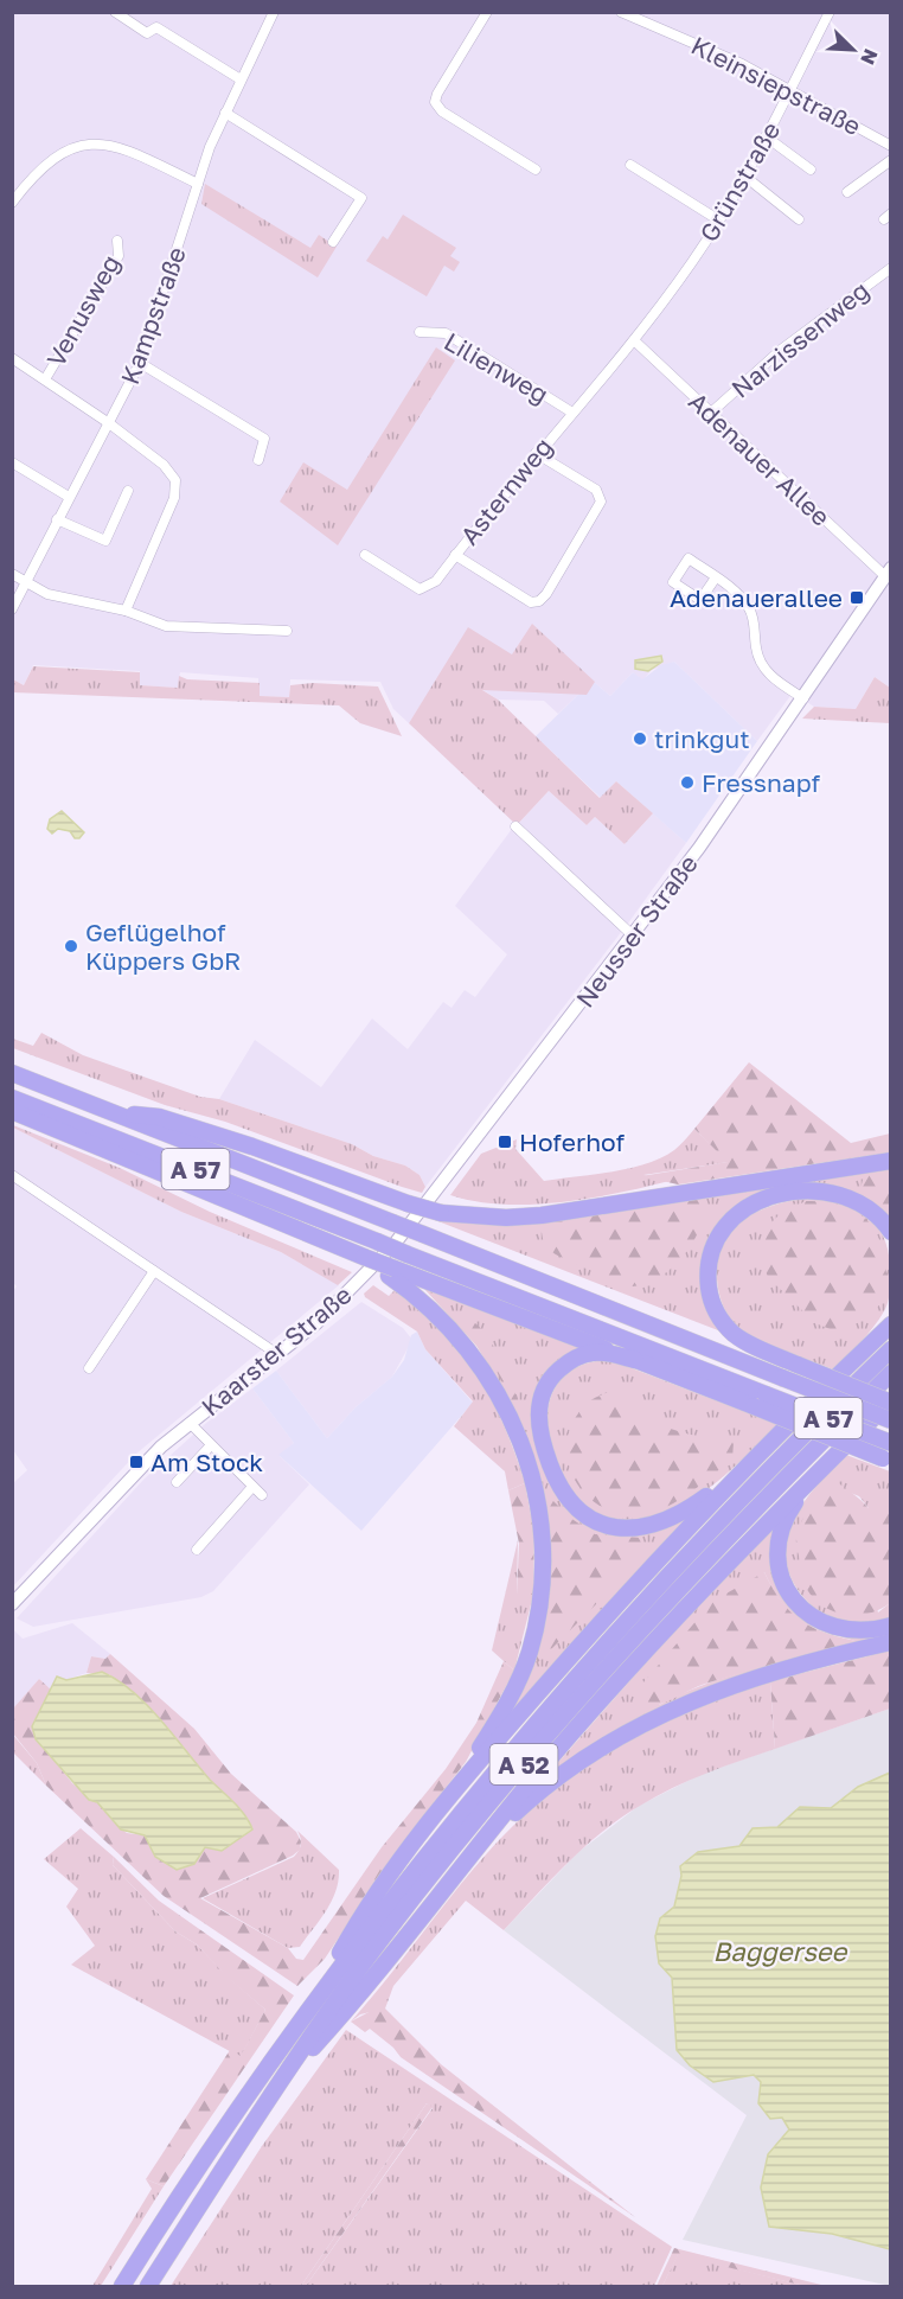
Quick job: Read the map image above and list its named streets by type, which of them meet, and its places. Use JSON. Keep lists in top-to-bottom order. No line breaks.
{"streets":{"highway":["A 57","A 52"],"main road":["Neusser Straße","Kaarster Straße"],"street":["Kleinsiepstraße","Grünstraße","Venusweg","Kampstraße","Narzissenweg","Lilienweg","Adenauer Allee","Asternweg"]},"crossings":[["Kleinsiepstraße","Grünstraße"],["Grünstraße","Adenauer Allee"],["Grünstraße","Asternweg"],["Narzissenweg","Adenauer Allee"],["Lilienweg","Asternweg"],["Adenauer Allee","Asternweg"],["Adenauer Allee","Neusser Straße"],["Neusser Straße","Kaarster Straße"]],"water":["Baggersee"],"places":{"transit":["Adenauerallee","Hoferhof","Am Stock"],"other":["trinkgut","Fressnapf","Geflügelhof Küppers GbR"]},"north":"bottom right"}
